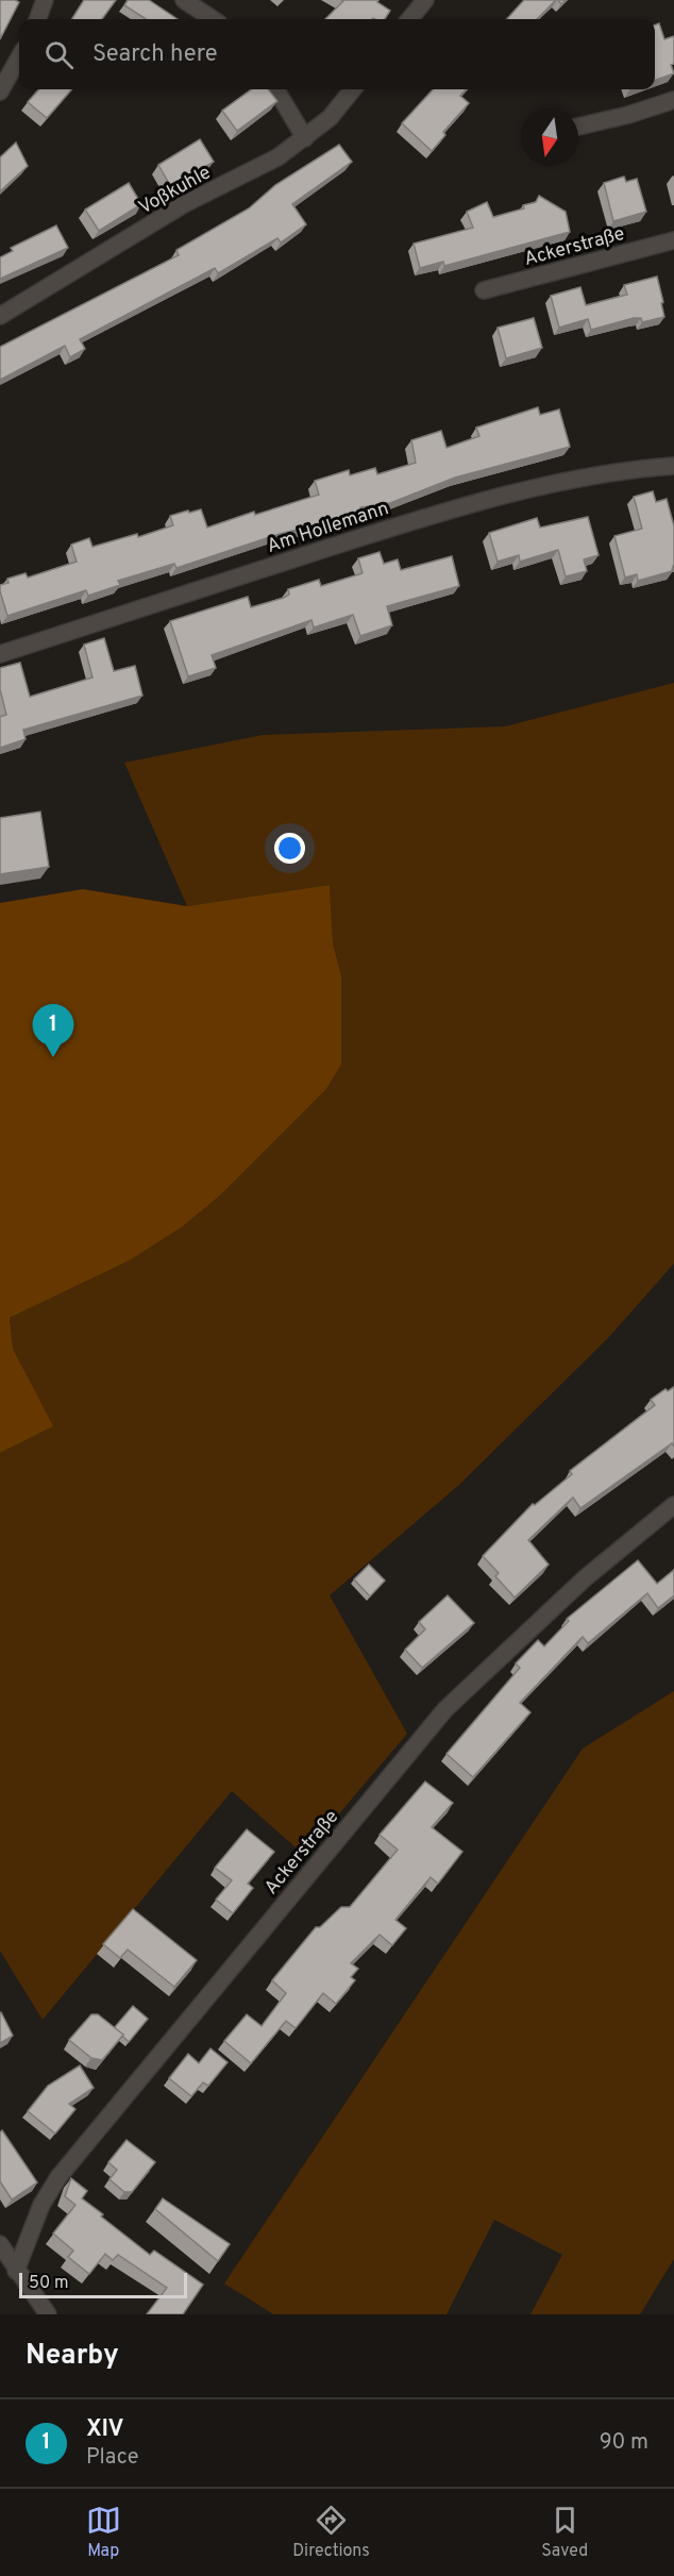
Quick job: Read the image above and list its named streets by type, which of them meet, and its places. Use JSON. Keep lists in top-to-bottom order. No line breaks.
{"streets":{"street":["Voßkuhle","Ackerstraße","Am Hollemann"]},"scale_bar":"50 m","north":"bottom","page":{"search":"Search here","pins":"1","scale":"50 m","heading":"Nearby","list":[{"mark":"1","name":"XIV","note":"Place","value":"90 m"}],"nav":["Map","Directions","Saved"]}}
